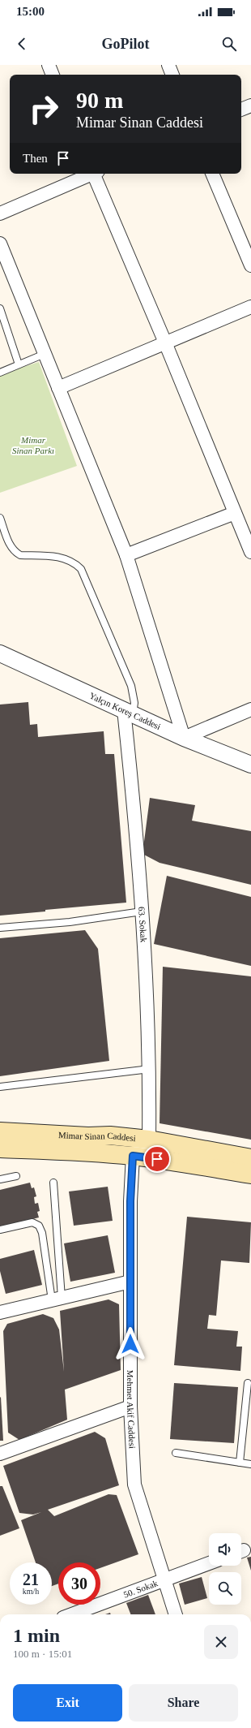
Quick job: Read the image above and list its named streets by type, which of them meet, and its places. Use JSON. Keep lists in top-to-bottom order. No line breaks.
{"streets":{"main road":["Mimar Sinan Caddesi"],"street":["Yalçın Koreş Caddesi","63. Sokak","Mehmet Akif Caddesi","50. Sokak"]},"crossings":[["Yalçın Koreş Caddesi","63. Sokak"],["63. Sokak","Mimar Sinan Caddesi"],["Mimar Sinan Caddesi","Mehmet Akif Caddesi"],["Mehmet Akif Caddesi","50. Sokak"]],"parks":["Mimar Sinan Parkı"],"page":{"status":"15:00","header":"GoPilot","turn":["90 m","Mimar Sinan Caddesi"],"then":"Then","speed":"21 km/h","limit":"30","heading":["1 min","100 m · 15:01"],"buttons":["Exit","Share"]}}
